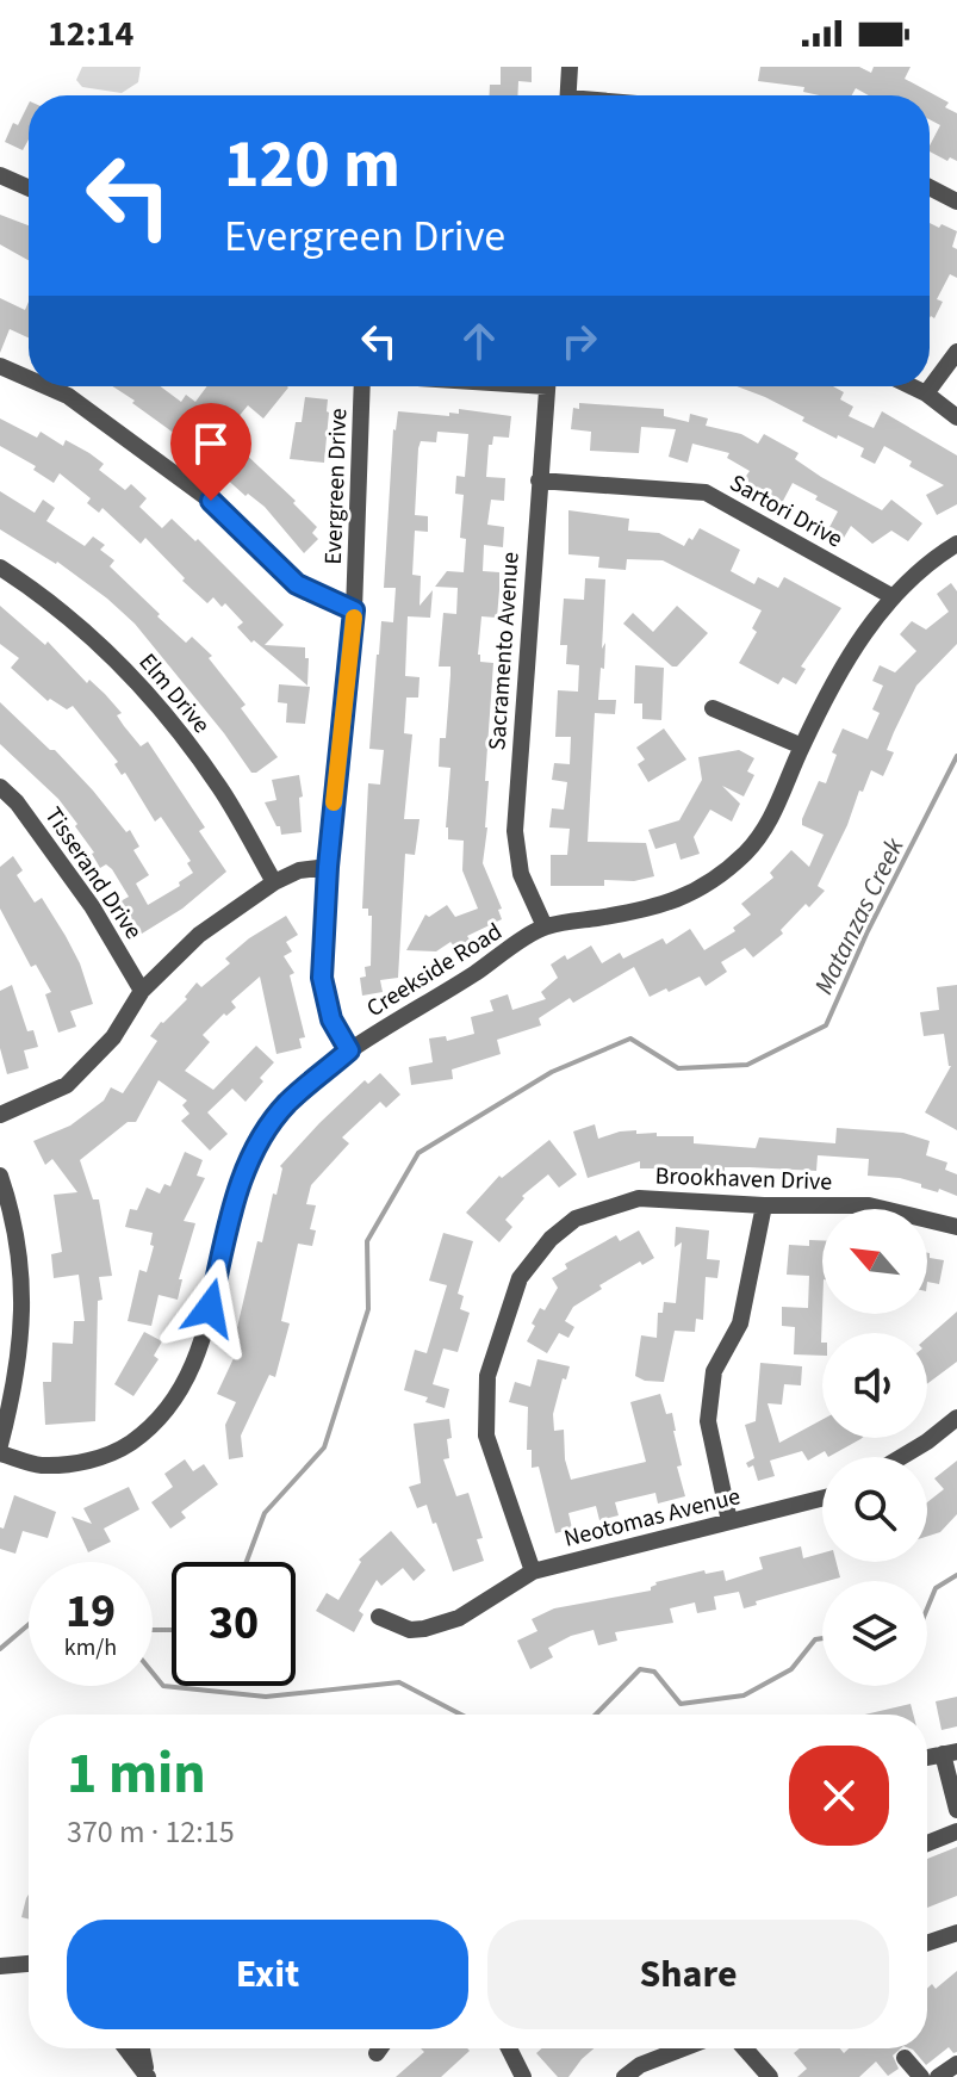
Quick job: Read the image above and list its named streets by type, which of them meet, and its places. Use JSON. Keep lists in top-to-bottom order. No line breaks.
{"streets":{"street":["Evergreen Drive","Sartori Drive","Sacramento Avenue","Elm Drive","Tisserand Drive","Creekside Road","Brookhaven Drive","Neotomas Avenue"]},"crossings":[["Evergreen Drive","Creekside Road"],["Sartori Drive","Sacramento Avenue"],["Sartori Drive","Creekside Road"],["Sacramento Avenue","Creekside Road"],["Brookhaven Drive","Neotomas Avenue"]],"water":["Matanzas Creek"],"north":"top left","page":{"status":"12:14","turn":["120 m","Evergreen Drive"],"speed":"19 km/h","limit":"30","heading":["1 min","370 m · 12:15"],"buttons":["Exit","Share"]}}
